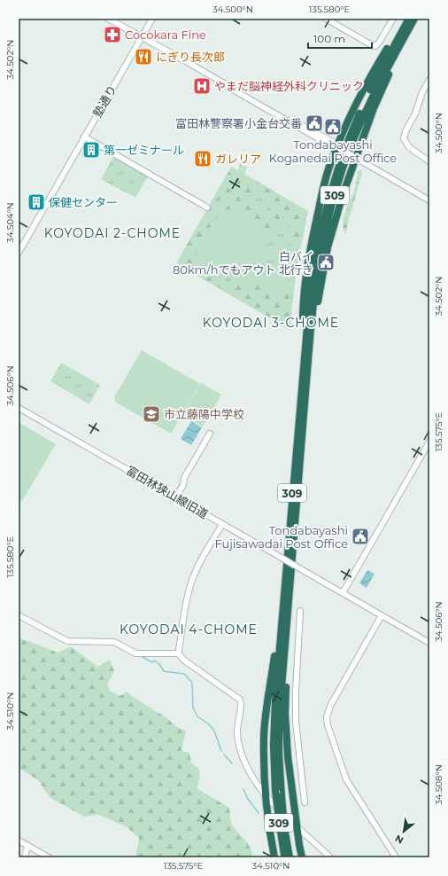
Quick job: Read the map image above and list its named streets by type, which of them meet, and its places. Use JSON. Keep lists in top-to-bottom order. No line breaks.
{"streets":{"highway":["309"],"street":["塾通り","富田林狭山線旧道"]},"districts":["KOYODAI 2-CHOME","KOYODAI 3-CHOME","KOYODAI 4-CHOME"],"places":{"pharmacy":["Cocokara Fine"],"restaurant":["にぎり長次郎","ガレリア"],"hospital":["やまだ脳神経外科クリニック"],"public building":["富田林警察署小金台交番","Tondabayashi Koganedai Post Office","白バイ 80km/hでもアウト 北行き","Tondabayashi Fujisawadai Post Office"],"building":["第一ゼミナール","保健センター"],"school or university":["市立藤陽中学校"]},"scale_bar":"100 m","north":"bottom left","coordinates":["34.500°N","135.580°E","34.502°N","34.504°N","34.506°N","135.575°E","34.510°N","34.508°N"]}
